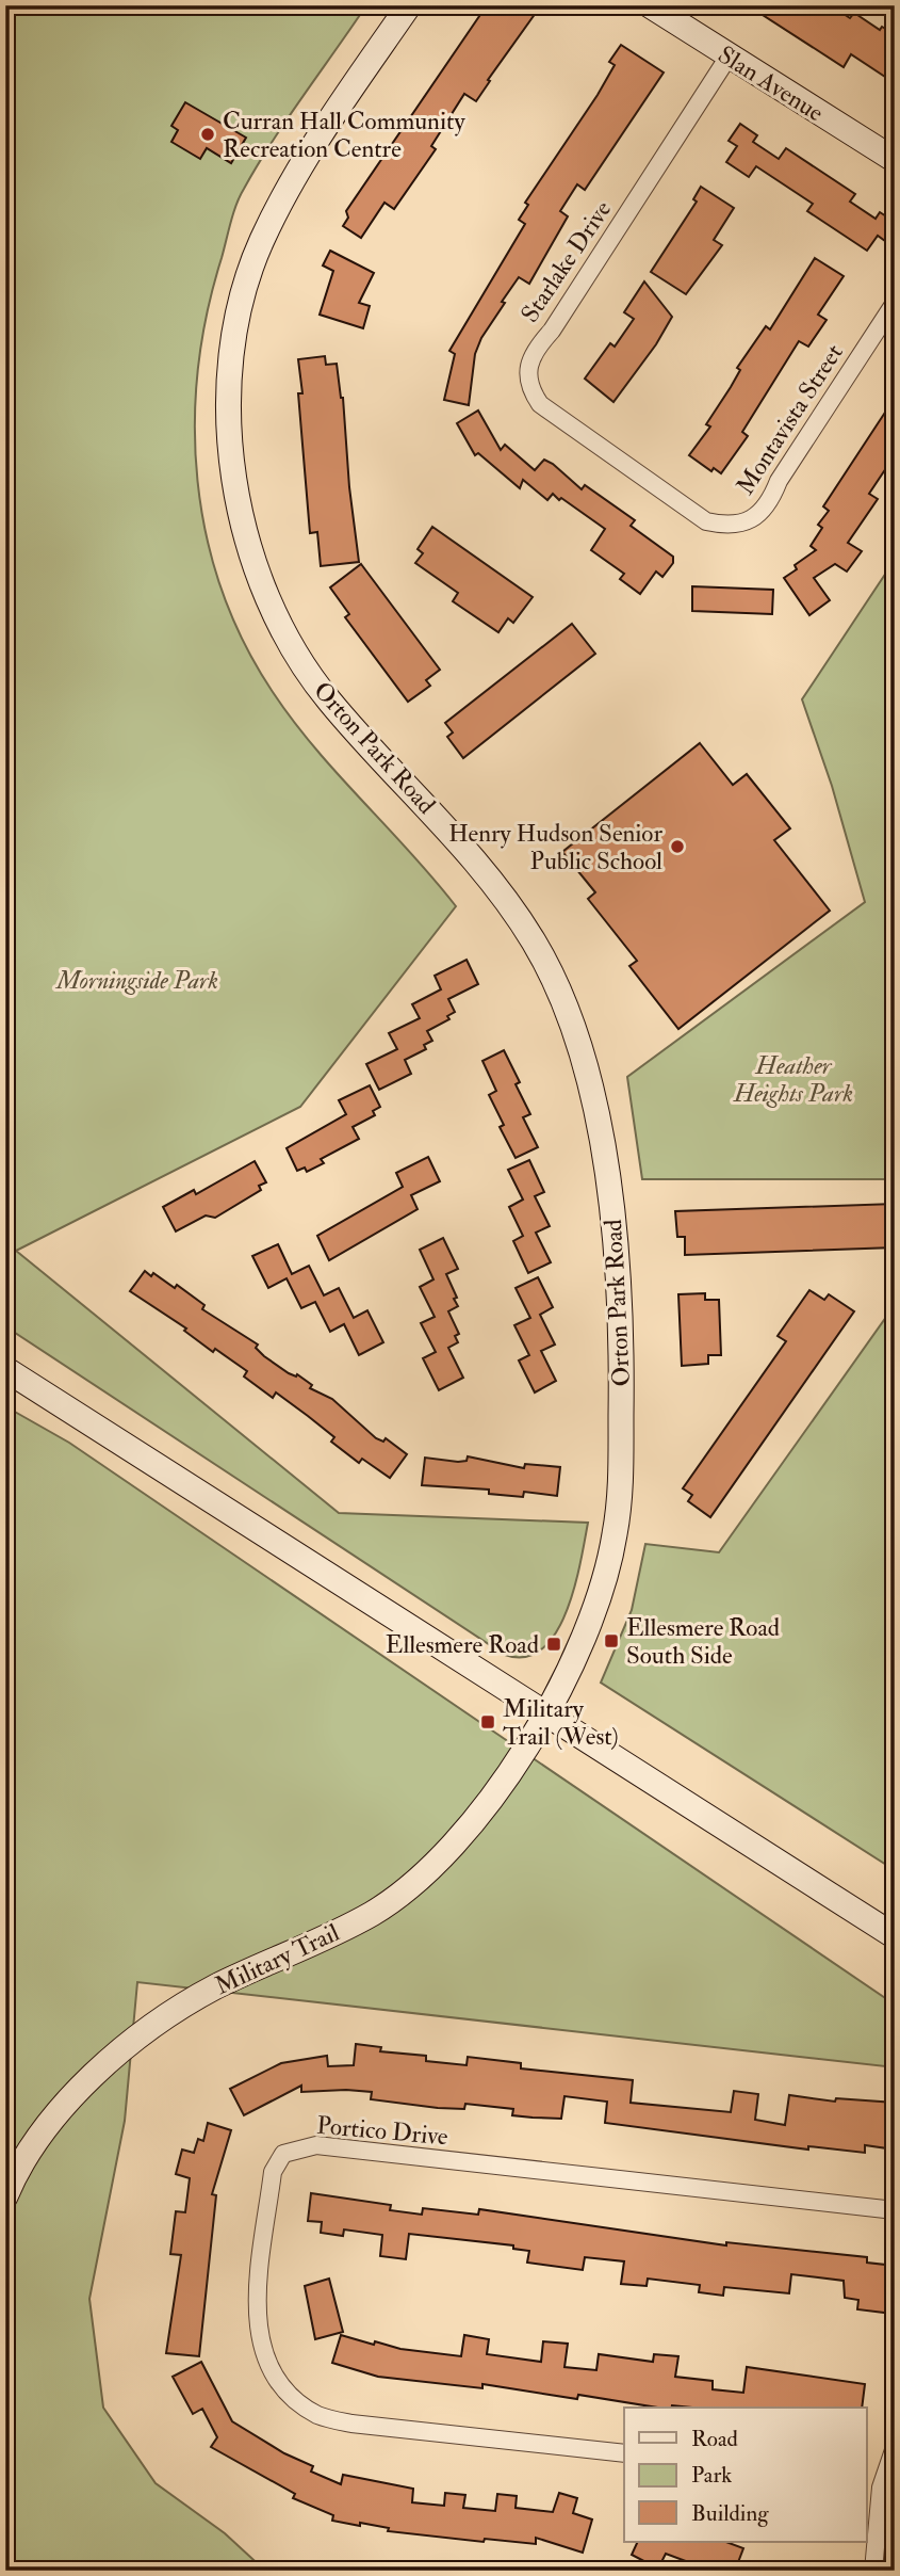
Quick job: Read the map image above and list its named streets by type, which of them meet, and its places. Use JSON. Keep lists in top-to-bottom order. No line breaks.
{"streets":{"street":["Slan Avenue","Starlake Drive","Montavista Street","Orton Park Road","Military Trail","Portico Drive"]},"crossings":[["Slan Avenue","Starlake Drive"],["Starlake Drive","Montavista Street"],["Orton Park Road","Military Trail"]],"parks":["Morningside Park","Heather Heights Park"],"places":{"other":["Curran Hall Community Recreation Centre","Henry Hudson Senior Public School"],"transit":["Ellesmere Road South Side","Ellesmere Road","Military Trail (West)"]},"legend":["Road","Park","Building"]}
